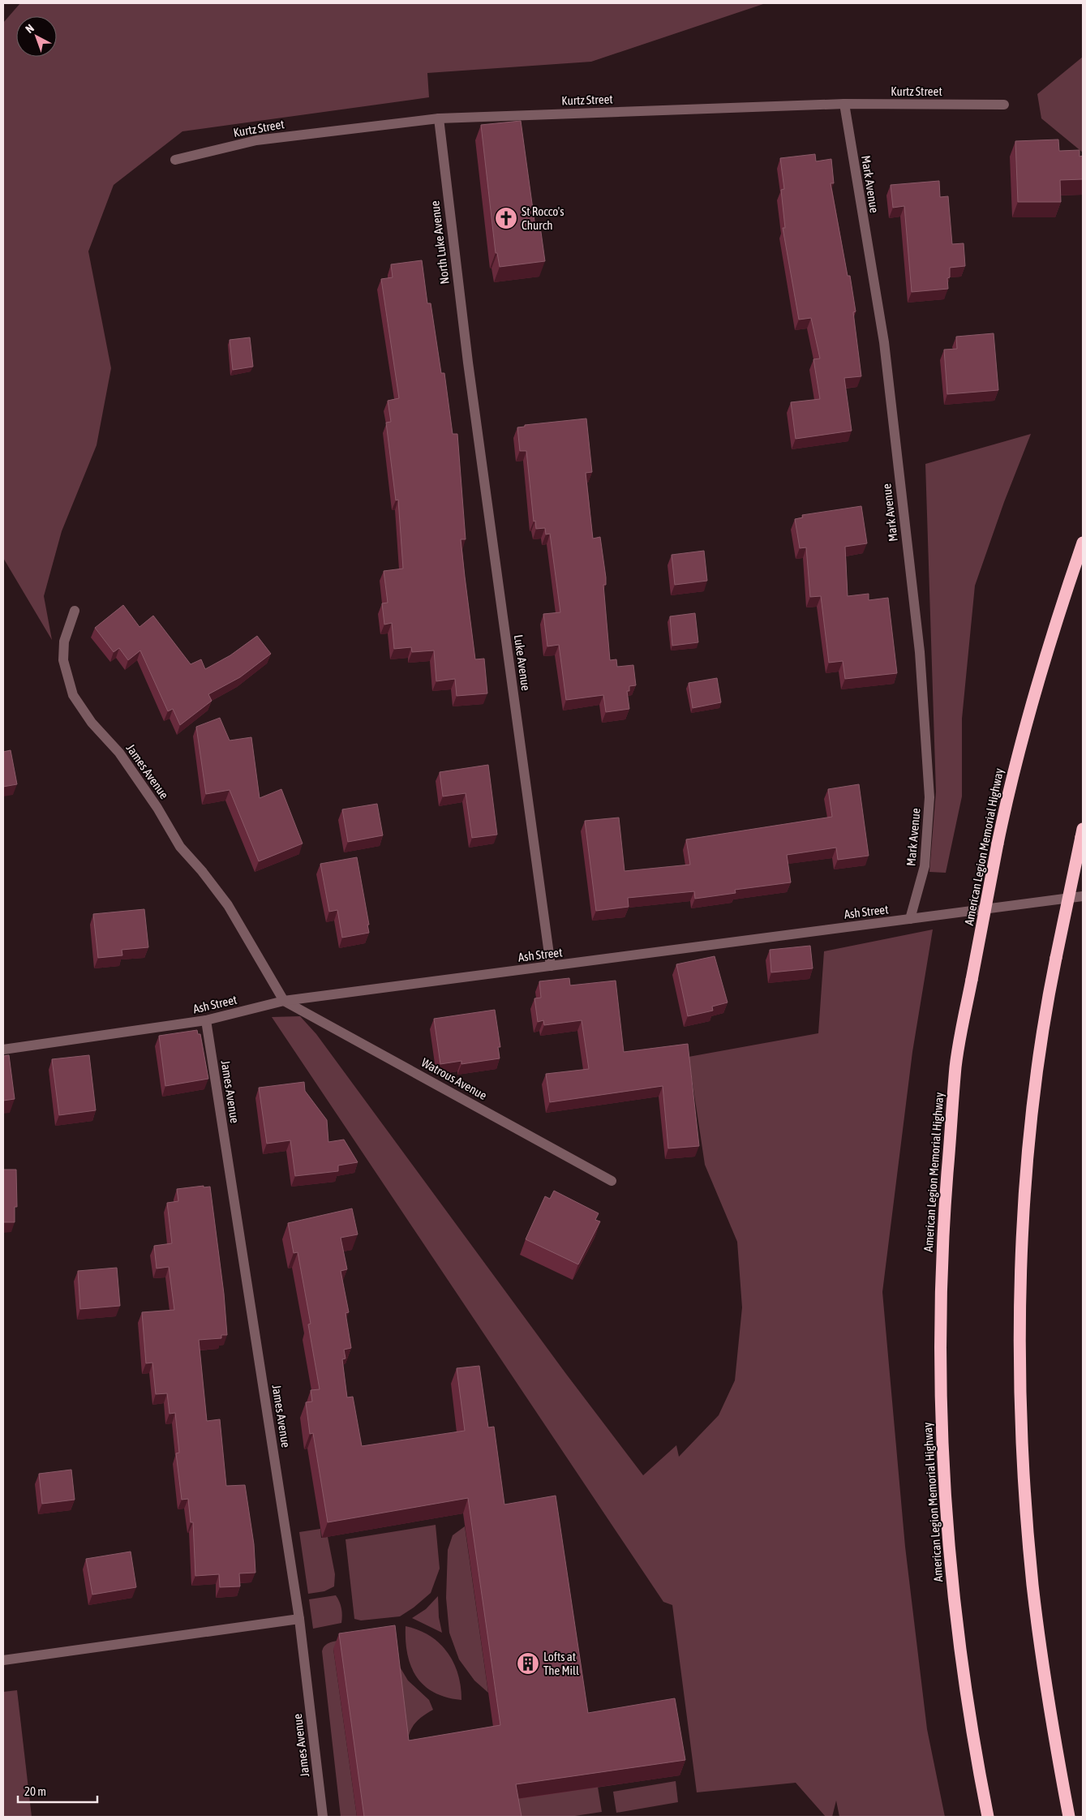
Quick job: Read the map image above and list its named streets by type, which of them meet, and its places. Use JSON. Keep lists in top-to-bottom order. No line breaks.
{"streets":{"highway":["American Legion Memorial Highway"],"street":["Kurtz Street","Mark Avenue","North Luke Avenue","Luke Avenue","James Avenue","Ash Street","Watrous Avenue"]},"crossings":[["Kurtz Street","Mark Avenue"],["Kurtz Street","North Luke Avenue"],["Mark Avenue","Ash Street"],["North Luke Avenue","Luke Avenue"],["Luke Avenue","Ash Street"],["James Avenue","Ash Street"],["James Avenue","Watrous Avenue"],["Ash Street","Watrous Avenue"]],"places":{"church":["St Rocco's Church"],"building":["Lofts at The Mill"]},"scale_bar":"20 m","north":"top left"}
